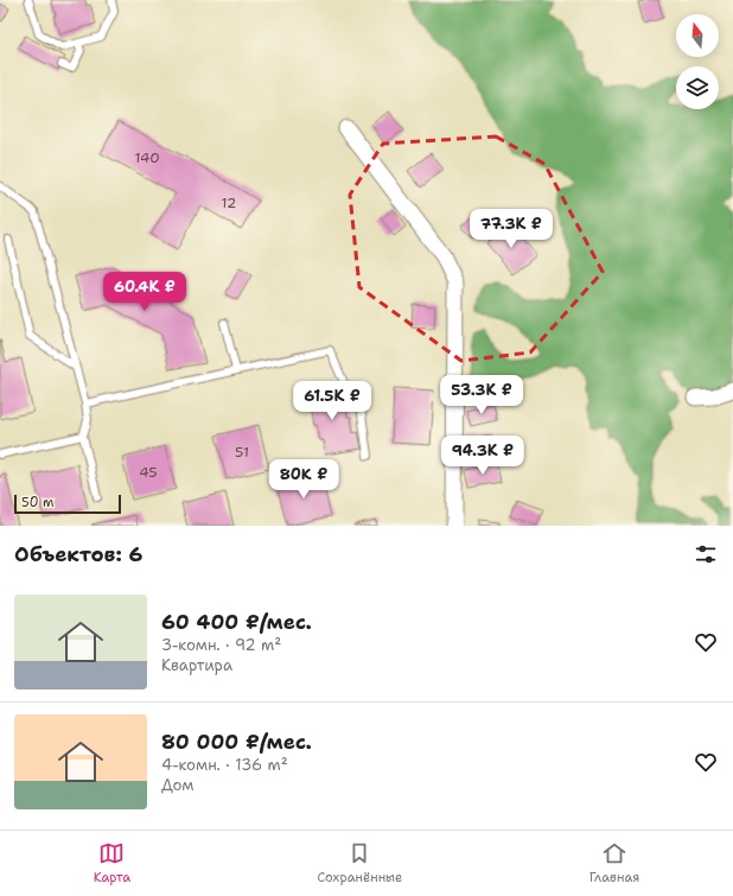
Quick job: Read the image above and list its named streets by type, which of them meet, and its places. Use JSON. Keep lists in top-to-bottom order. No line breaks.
{"house_numbers":["140","12","51","45"],"scale_bar":"50 m","north":"top","page":{"price":["77.3K ₽","60.4K ₽","53.3K ₽","61.5K ₽","94.3K ₽","80K ₽"],"scale":"50 m","heading":"Объектов: 6","list":[{"name":"60 400 ₽/мес.","note":"3-комн. · 92 m² · Квартира"},{"name":"80 000 ₽/мес.","note":"4-комн. · 136 m² · Дом"}],"tabs":["Карта","Сохранённые","Главная"]}}
